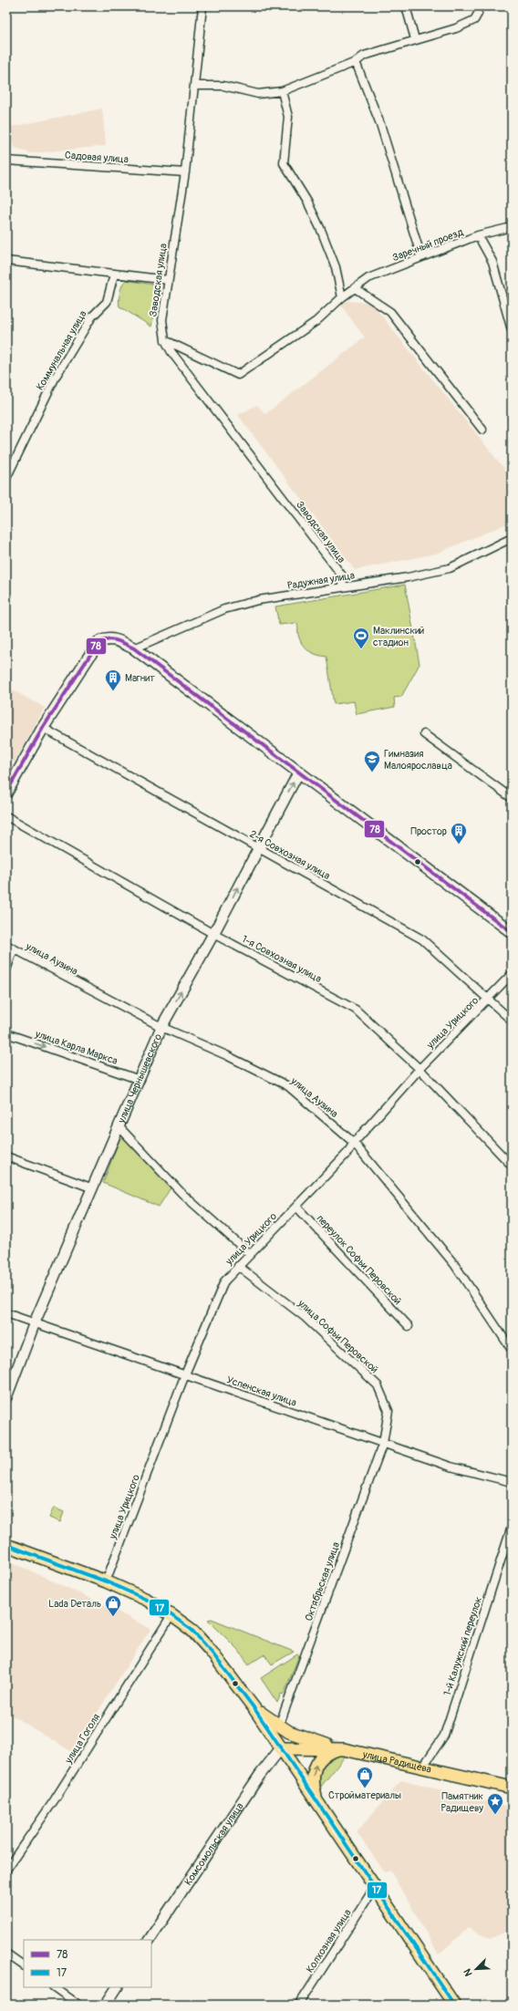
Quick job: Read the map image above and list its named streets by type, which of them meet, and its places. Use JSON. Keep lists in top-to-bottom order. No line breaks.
{"streets":{"main road":["улица Радищева"],"street":["Садовая улица","Заречный проезд","Заводская улица","Коммунальная улица","Радужная улица","2-я Совхозная улица","улица Аузина","1-я Совхозная улица","улица Урицкого","улица Карла Маркса","улица Чернышевского","переулок Софьи Перовской","улица Софьи Перовской","Успенская улица","Октябрьская улица","1-й Калужский переулок","улица Гоголя","Комсомольская улица","Колхозная улица"]},"crossings":[["Садовая улица","Заводская улица"],["Заречный проезд","Заводская улица"],["Заводская улица","Радужная улица"],["2-я Совхозная улица","улица Урицкого"],["2-я Совхозная улица","улица Чернышевского"],["улица Аузина","улица Урицкого"],["улица Аузина","улица Чернышевского"],["1-я Совхозная улица","улица Урицкого"],["1-я Совхозная улица","улица Чернышевского"],["улица Урицкого","переулок Софьи Перовской"],["улица Урицкого","улица Софьи Перовской"],["улица Урицкого","Успенская улица"],["улица Карла Маркса","улица Чернышевского"],["улица Чернышевского","Успенская улица"],["улица Софьи Перовской","Успенская улица"],["улица Софьи Перовской","Октябрьская улица"],["Успенская улица","Октябрьская улица"],["1-й Калужский переулок","улица Радищева"],["улица Радищева","Комсомольская улица"]],"one_way":["улица Карла Маркса","улица Чернышевского"],"places":{"sports":["Маклинский стадион"],"building":["Магнит","Простор"],"school or university":["Гимназия Малоярославца"],"shop":["Lada Dеталь","Стройматериалы"],"place":["Памятник Радищеву"]},"lines":["transit line 78","transit line 17"],"legend":["78","17"],"north":"bottom left"}
